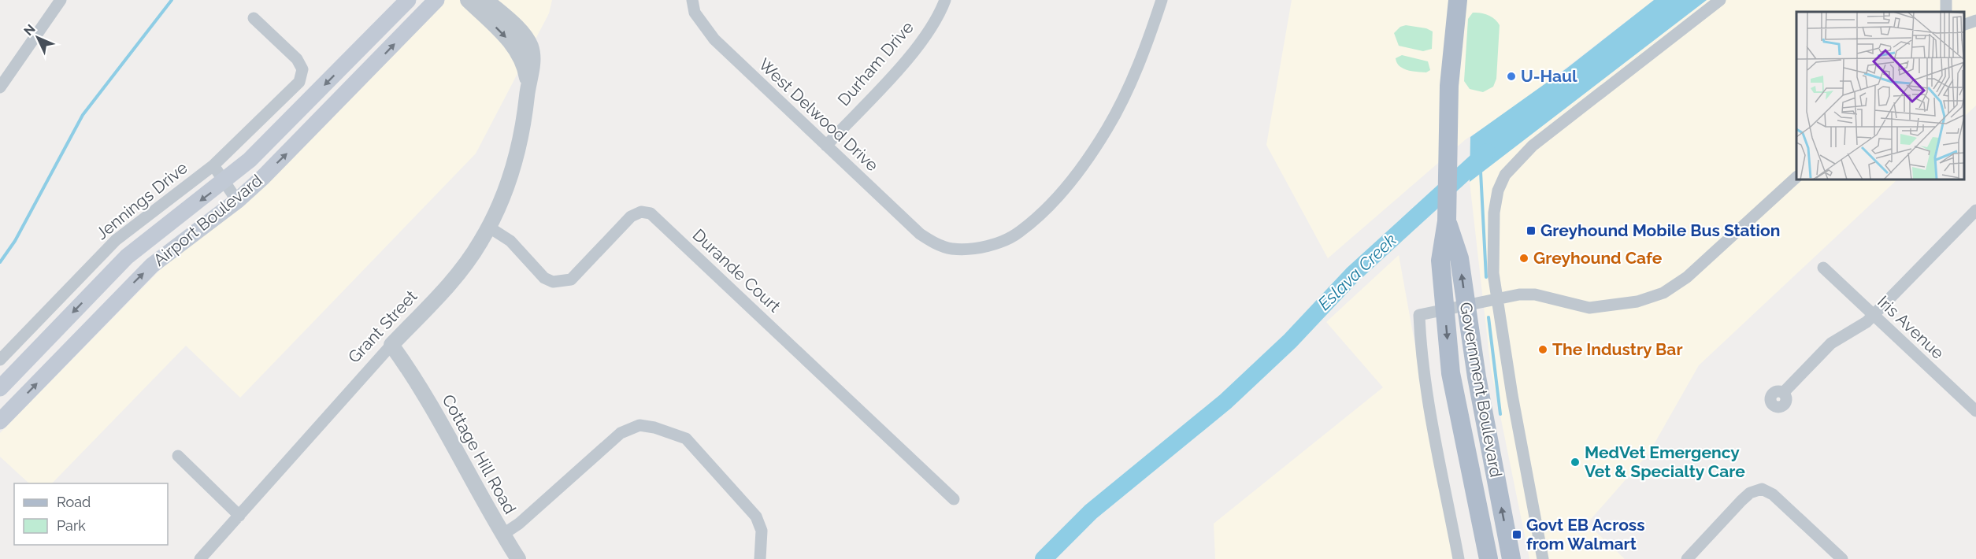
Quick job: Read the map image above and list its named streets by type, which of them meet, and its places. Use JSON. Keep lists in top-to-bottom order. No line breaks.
{"streets":{"main road":["Airport Boulevard","Government Boulevard"],"street":["Durham Drive","West Delwood Drive","Jennings Drive","Durande Court","Grant Street","Iris Avenue","Cottage Hill Road"]},"crossings":[["Durham Drive","West Delwood Drive"],["Durande Court","Grant Street"],["Grant Street","Cottage Hill Road"]],"water":["Eslava Creek"],"places":{"other":["U-Haul","Greyhound Cafe","The Industry Bar","MedVet Emergency Vet & Specialty Care"],"transit":["Greyhound Mobile Bus Station","Govt EB Across from Walmart"]},"legend":["Road","Park"],"north":"top left"}
